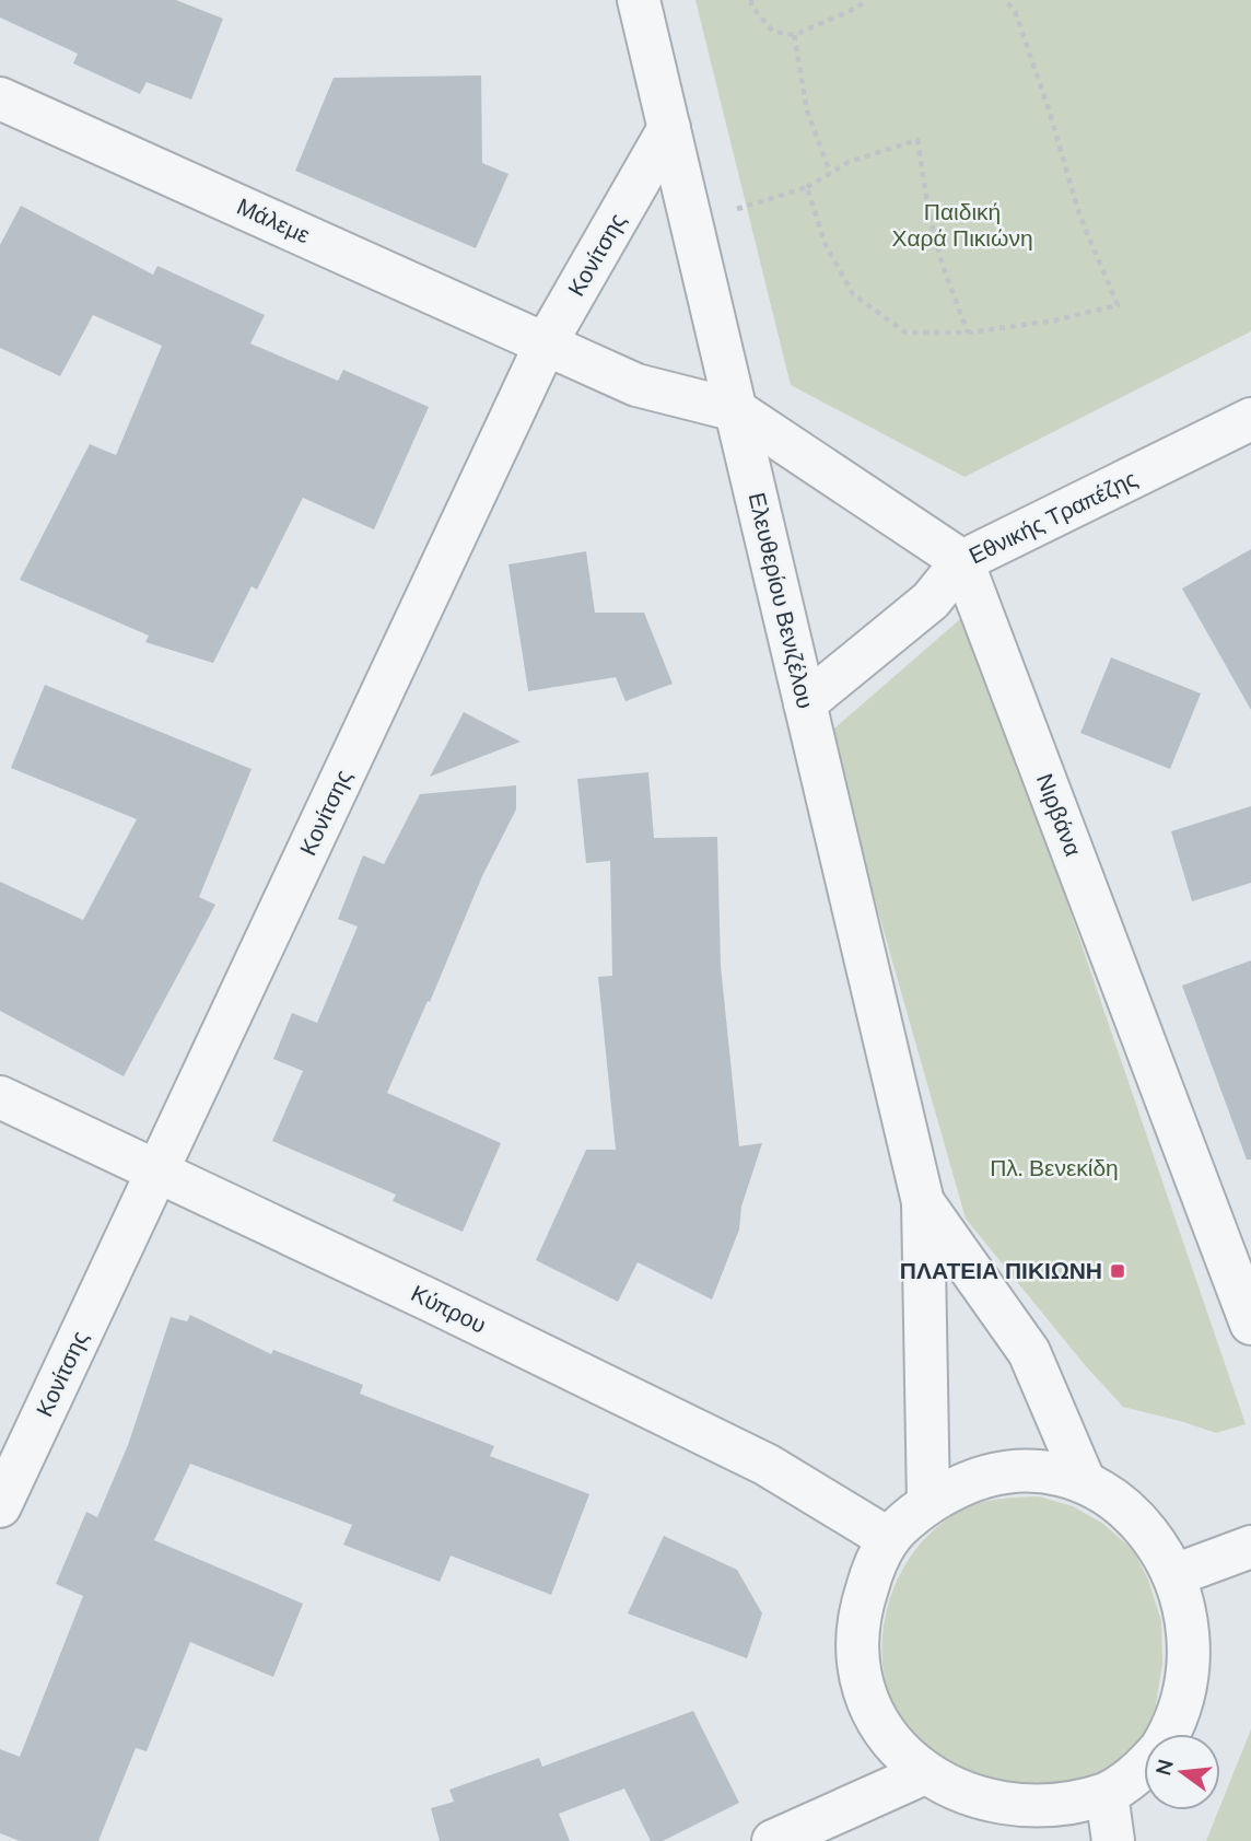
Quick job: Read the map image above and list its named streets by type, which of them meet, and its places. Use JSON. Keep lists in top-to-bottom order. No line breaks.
{"streets":{"street":["Μάλεμε","Κονίτσης","Εθνικής Τραπέζης","Ελευθερίου Βενιζέλου","Νιρβάνα","Κύπρου"]},"crossings":[["Μάλεμε","Κονίτσης"],["Μάλεμε","Ελευθερίου Βενιζέλου"],["Κονίτσης","Ελευθερίου Βενιζέλου"],["Κονίτσης","Κύπρου"],["Εθνικής Τραπέζης","Ελευθερίου Βενιζέλου"],["Εθνικής Τραπέζης","Νιρβάνα"]],"parks":["Παιδική Χαρά Πικιώνη","Πλ. Βενεκίδη"],"places":{"transit":["ΠΛΑΤΕΙΑ ΠΙΚΙΩΝΗ"]},"north":"left"}
